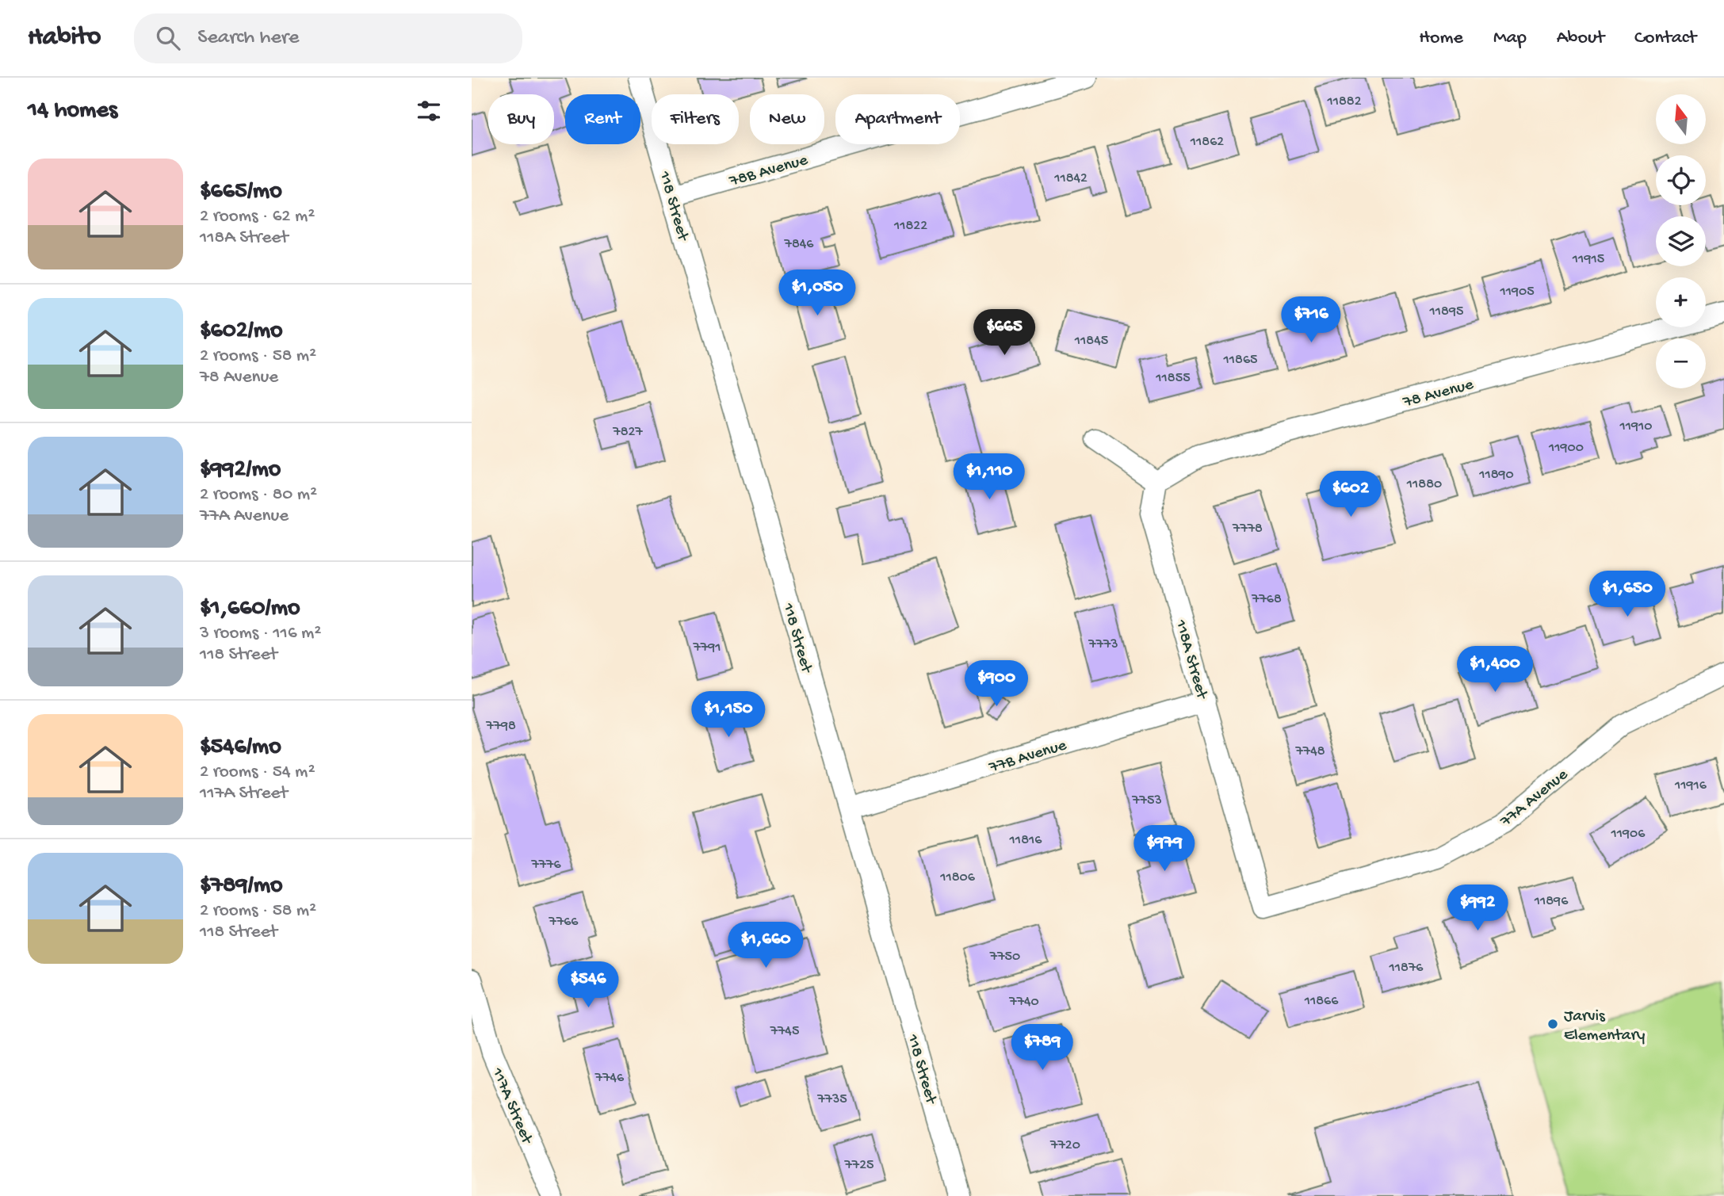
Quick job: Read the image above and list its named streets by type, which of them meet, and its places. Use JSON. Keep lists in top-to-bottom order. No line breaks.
{"streets":{"street":["78B Avenue","118 Street","78 Avenue","118A Street","77B Avenue","77A Avenue","117A Street"]},"crossings":[["78B Avenue","118 Street"],["118 Street","77B Avenue"],["78 Avenue","118A Street"],["118A Street","77B Avenue"],["118A Street","77A Avenue"]],"places":["Jarvis Elementary"],"house_numbers":["11882","11862","11842","11822","7846","11915","11905","11895","11845","11865","11855","11910","7827","11900","11890","11880","7778","7768","7773","7791","7798","7748","11916","7753","11906","11816","7776","11806","11896","7766","7750","11876","11866","7740","7745","7746","7735","7720","7725"],"north":"top","page":{"header":"Habito","search":"Search here","nav":["Home","Map","About","Contact"],"heading":"14 homes","map_buttons":["+","−"],"chip":["Buy","Rent","Filters","New","Apartment"],"list":[{"name":"$665/mo","note":"2 rooms · 62 m² · 118A Street"},{"name":"$602/mo","note":"2 rooms · 58 m² · 78 Avenue"},{"name":"$992/mo","note":"2 rooms · 80 m² · 77A Avenue"},{"name":"$1,660/mo","note":"3 rooms · 116 m² · 118 Street"},{"name":"$546/mo","note":"2 rooms · 54 m² · 117A Street"},{"name":"$789/mo","note":"2 rooms · 58 m² · 118 Street"}],"price":["$1,050","$716","$665","$1,110","$602","$1,650","$1,400","$900","$1,150","$979","$992","$1,660","$546","$789"]}}
